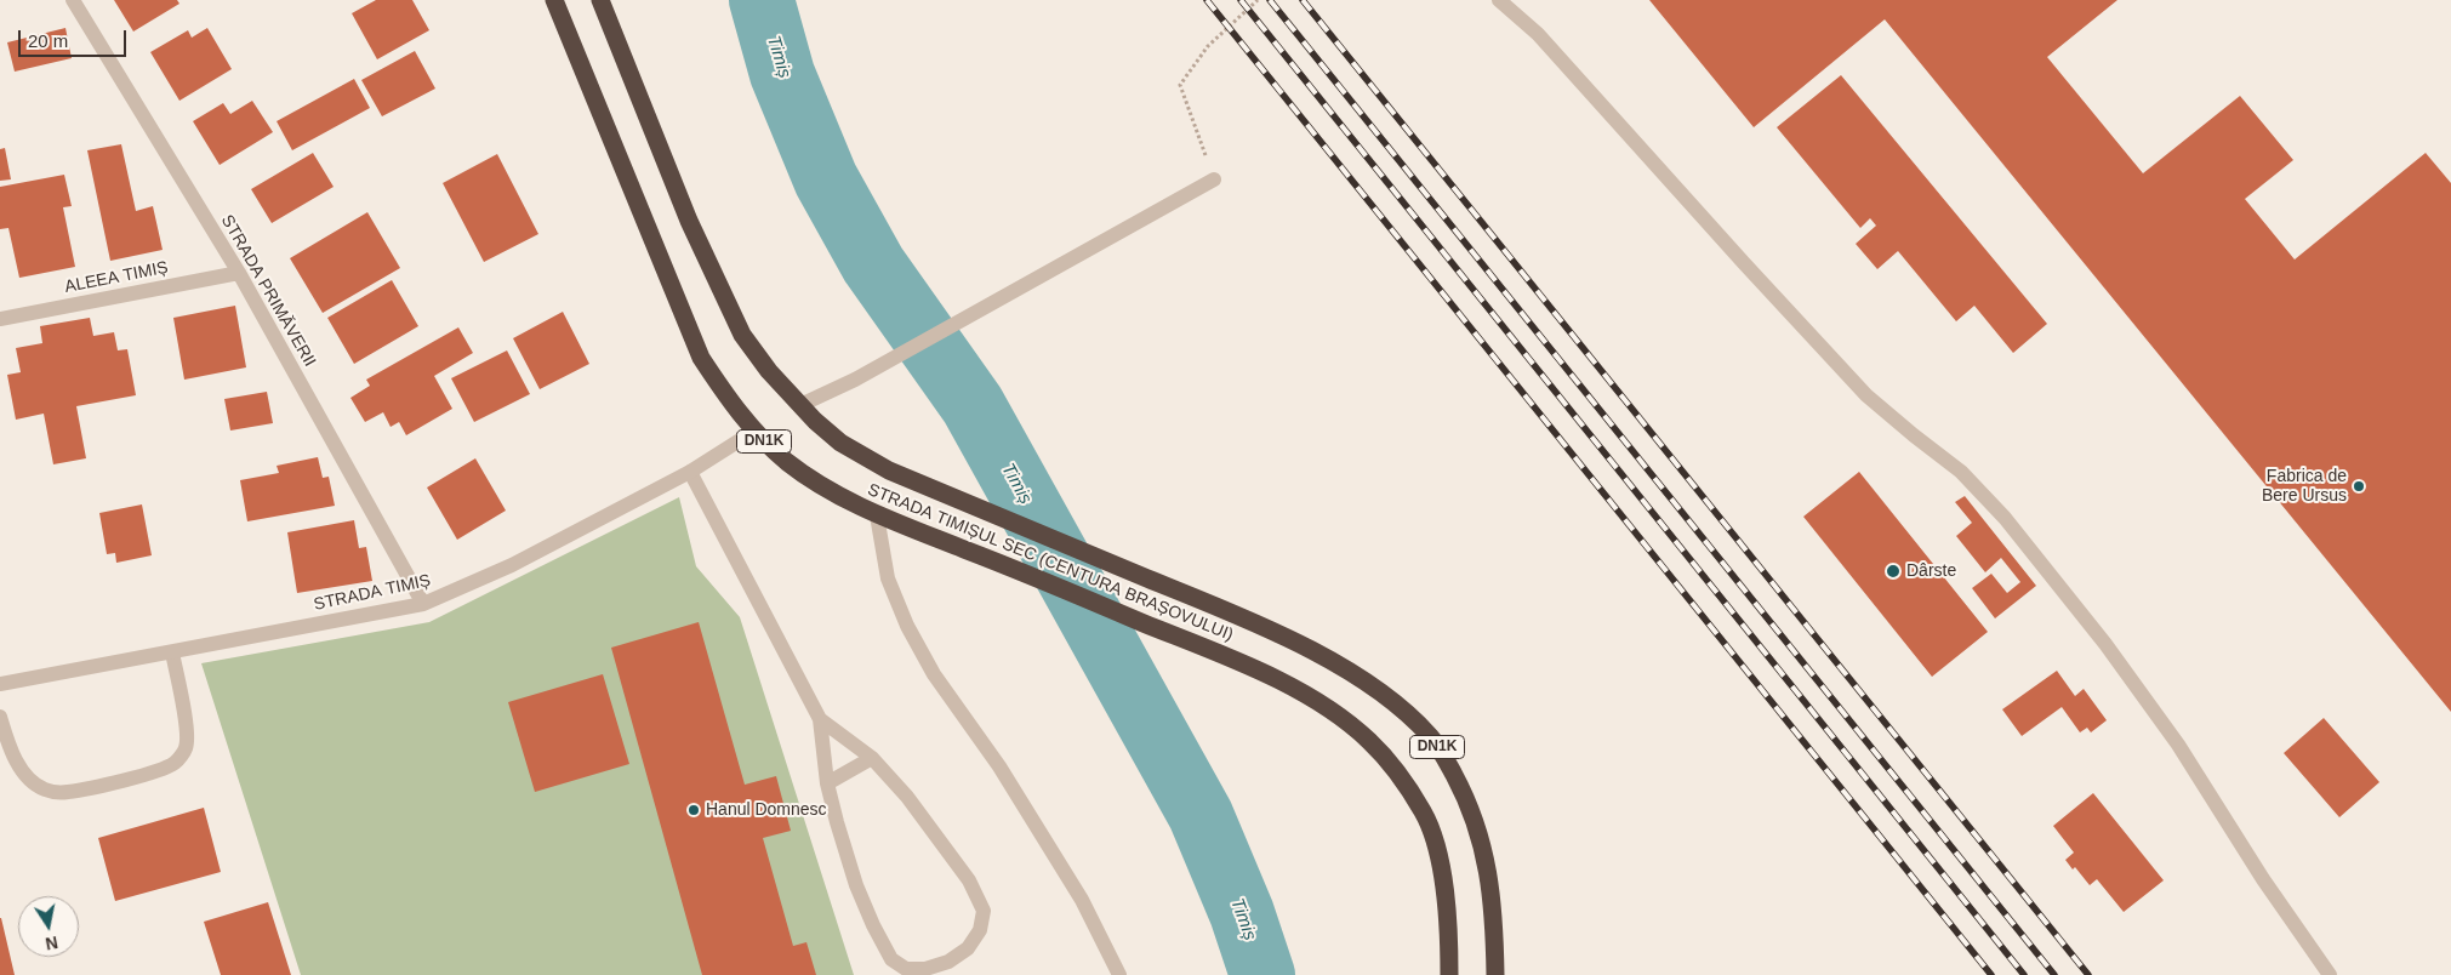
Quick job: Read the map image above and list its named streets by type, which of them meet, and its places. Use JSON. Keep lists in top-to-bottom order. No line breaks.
{"streets":{"highway":["DN1K","STRADA TIMIȘUL SEC (CENTURA BRAȘOVULUI)"],"street":["ALEEA TIMIȘ","STRADA PRIMĂVERII","STRADA TIMIȘ"]},"crossings":[["ALEEA TIMIȘ","STRADA PRIMĂVERII"],["STRADA PRIMĂVERII","STRADA TIMIȘ"],["STRADA TIMIȘUL SEC (CENTURA BRAȘOVULUI)","STRADA TIMIȘ"]],"water":["Timiș"],"places":["Fabrica de Bere Ursus","Dârste","Hanul Domnesc"],"scale_bar":"20 m","north":"bottom"}
